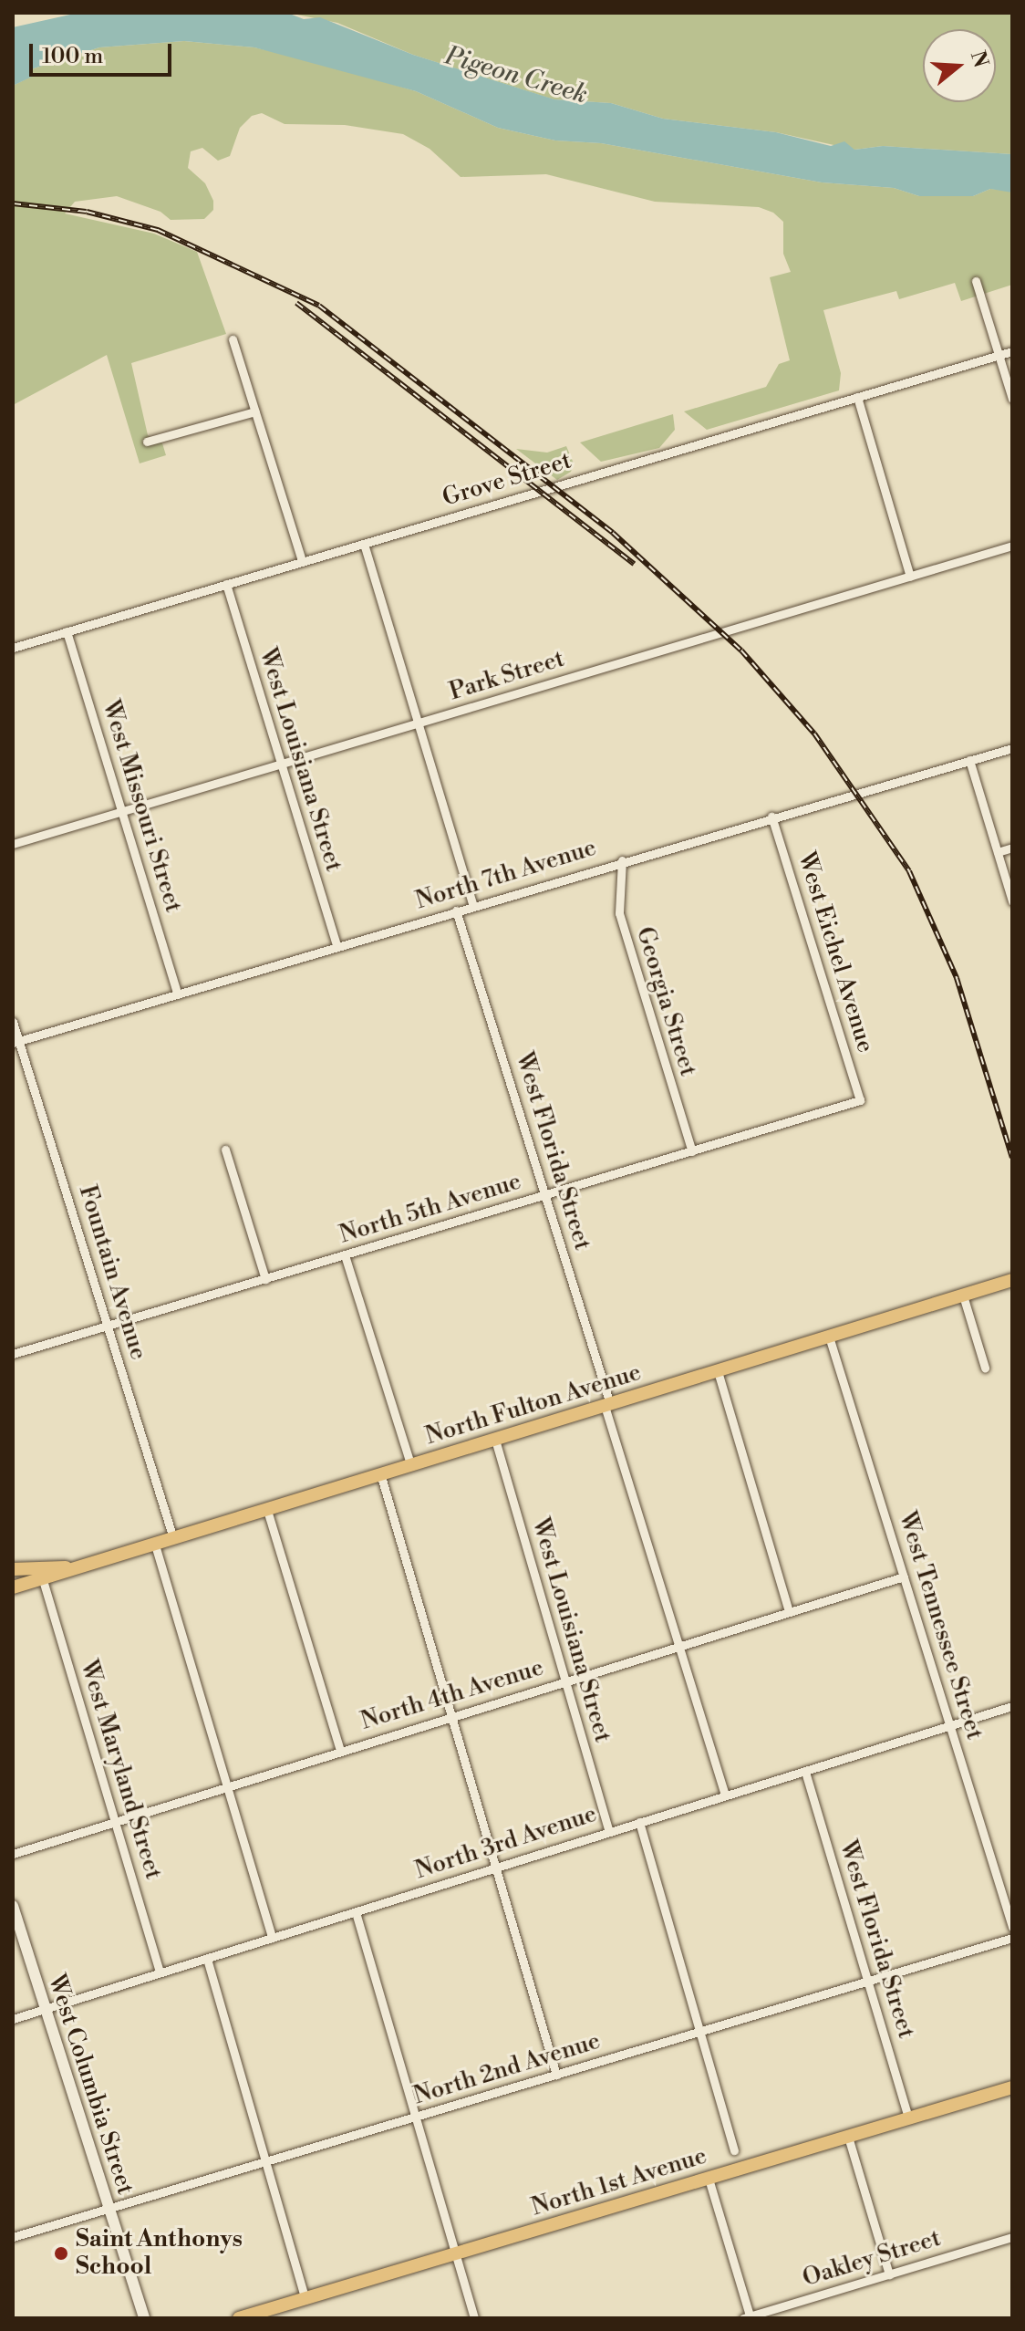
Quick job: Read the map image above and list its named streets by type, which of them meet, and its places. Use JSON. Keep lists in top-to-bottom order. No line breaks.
{"streets":{"main road":["North Fulton Avenue","West Columbia Street","North 1st Avenue"],"street":["Grove Street","Park Street","West Louisiana Street","West Missouri Street","North 7th Avenue","West Eichel Avenue","Georgia Street","West Florida Street","North 5th Avenue","Fountain Avenue","West Tennessee Street","North 4th Avenue","West Maryland Street","North 3rd Avenue","North 2nd Avenue","Oakley Street"]},"crossings":[["Grove Street","West Louisiana Street"],["Grove Street","West Missouri Street"],["Park Street","West Louisiana Street"],["Park Street","West Missouri Street"],["West Louisiana Street","North 7th Avenue"],["West Louisiana Street","North Fulton Avenue"],["West Louisiana Street","North 4th Avenue"],["West Louisiana Street","North 3rd Avenue"],["West Missouri Street","North 7th Avenue"],["North 7th Avenue","West Eichel Avenue"],["North 7th Avenue","Georgia Street"],["North 7th Avenue","West Florida Street"],["North 7th Avenue","Fountain Avenue"],["West Eichel Avenue","North 5th Avenue"],["Georgia Street","North 5th Avenue"],["West Florida Street","North 5th Avenue"],["West Florida Street","North Fulton Avenue"],["West Florida Street","North 4th Avenue"],["West Florida Street","North 3rd Avenue"],["West Florida Street","North 2nd Avenue"],["West Florida Street","North 1st Avenue"],["North 5th Avenue","Fountain Avenue"],["Fountain Avenue","North Fulton Avenue"],["North Fulton Avenue","West Tennessee Street"],["North Fulton Avenue","West Maryland Street"],["West Tennessee Street","North 4th Avenue"],["West Tennessee Street","North 3rd Avenue"],["North 4th Avenue","West Maryland Street"],["West Maryland Street","North 3rd Avenue"],["North 3rd Avenue","West Columbia Street"],["North 2nd Avenue","West Columbia Street"]],"water":["Pigeon Creek"],"places":["Saint Anthonys School"],"scale_bar":"100 m","north":"right"}
